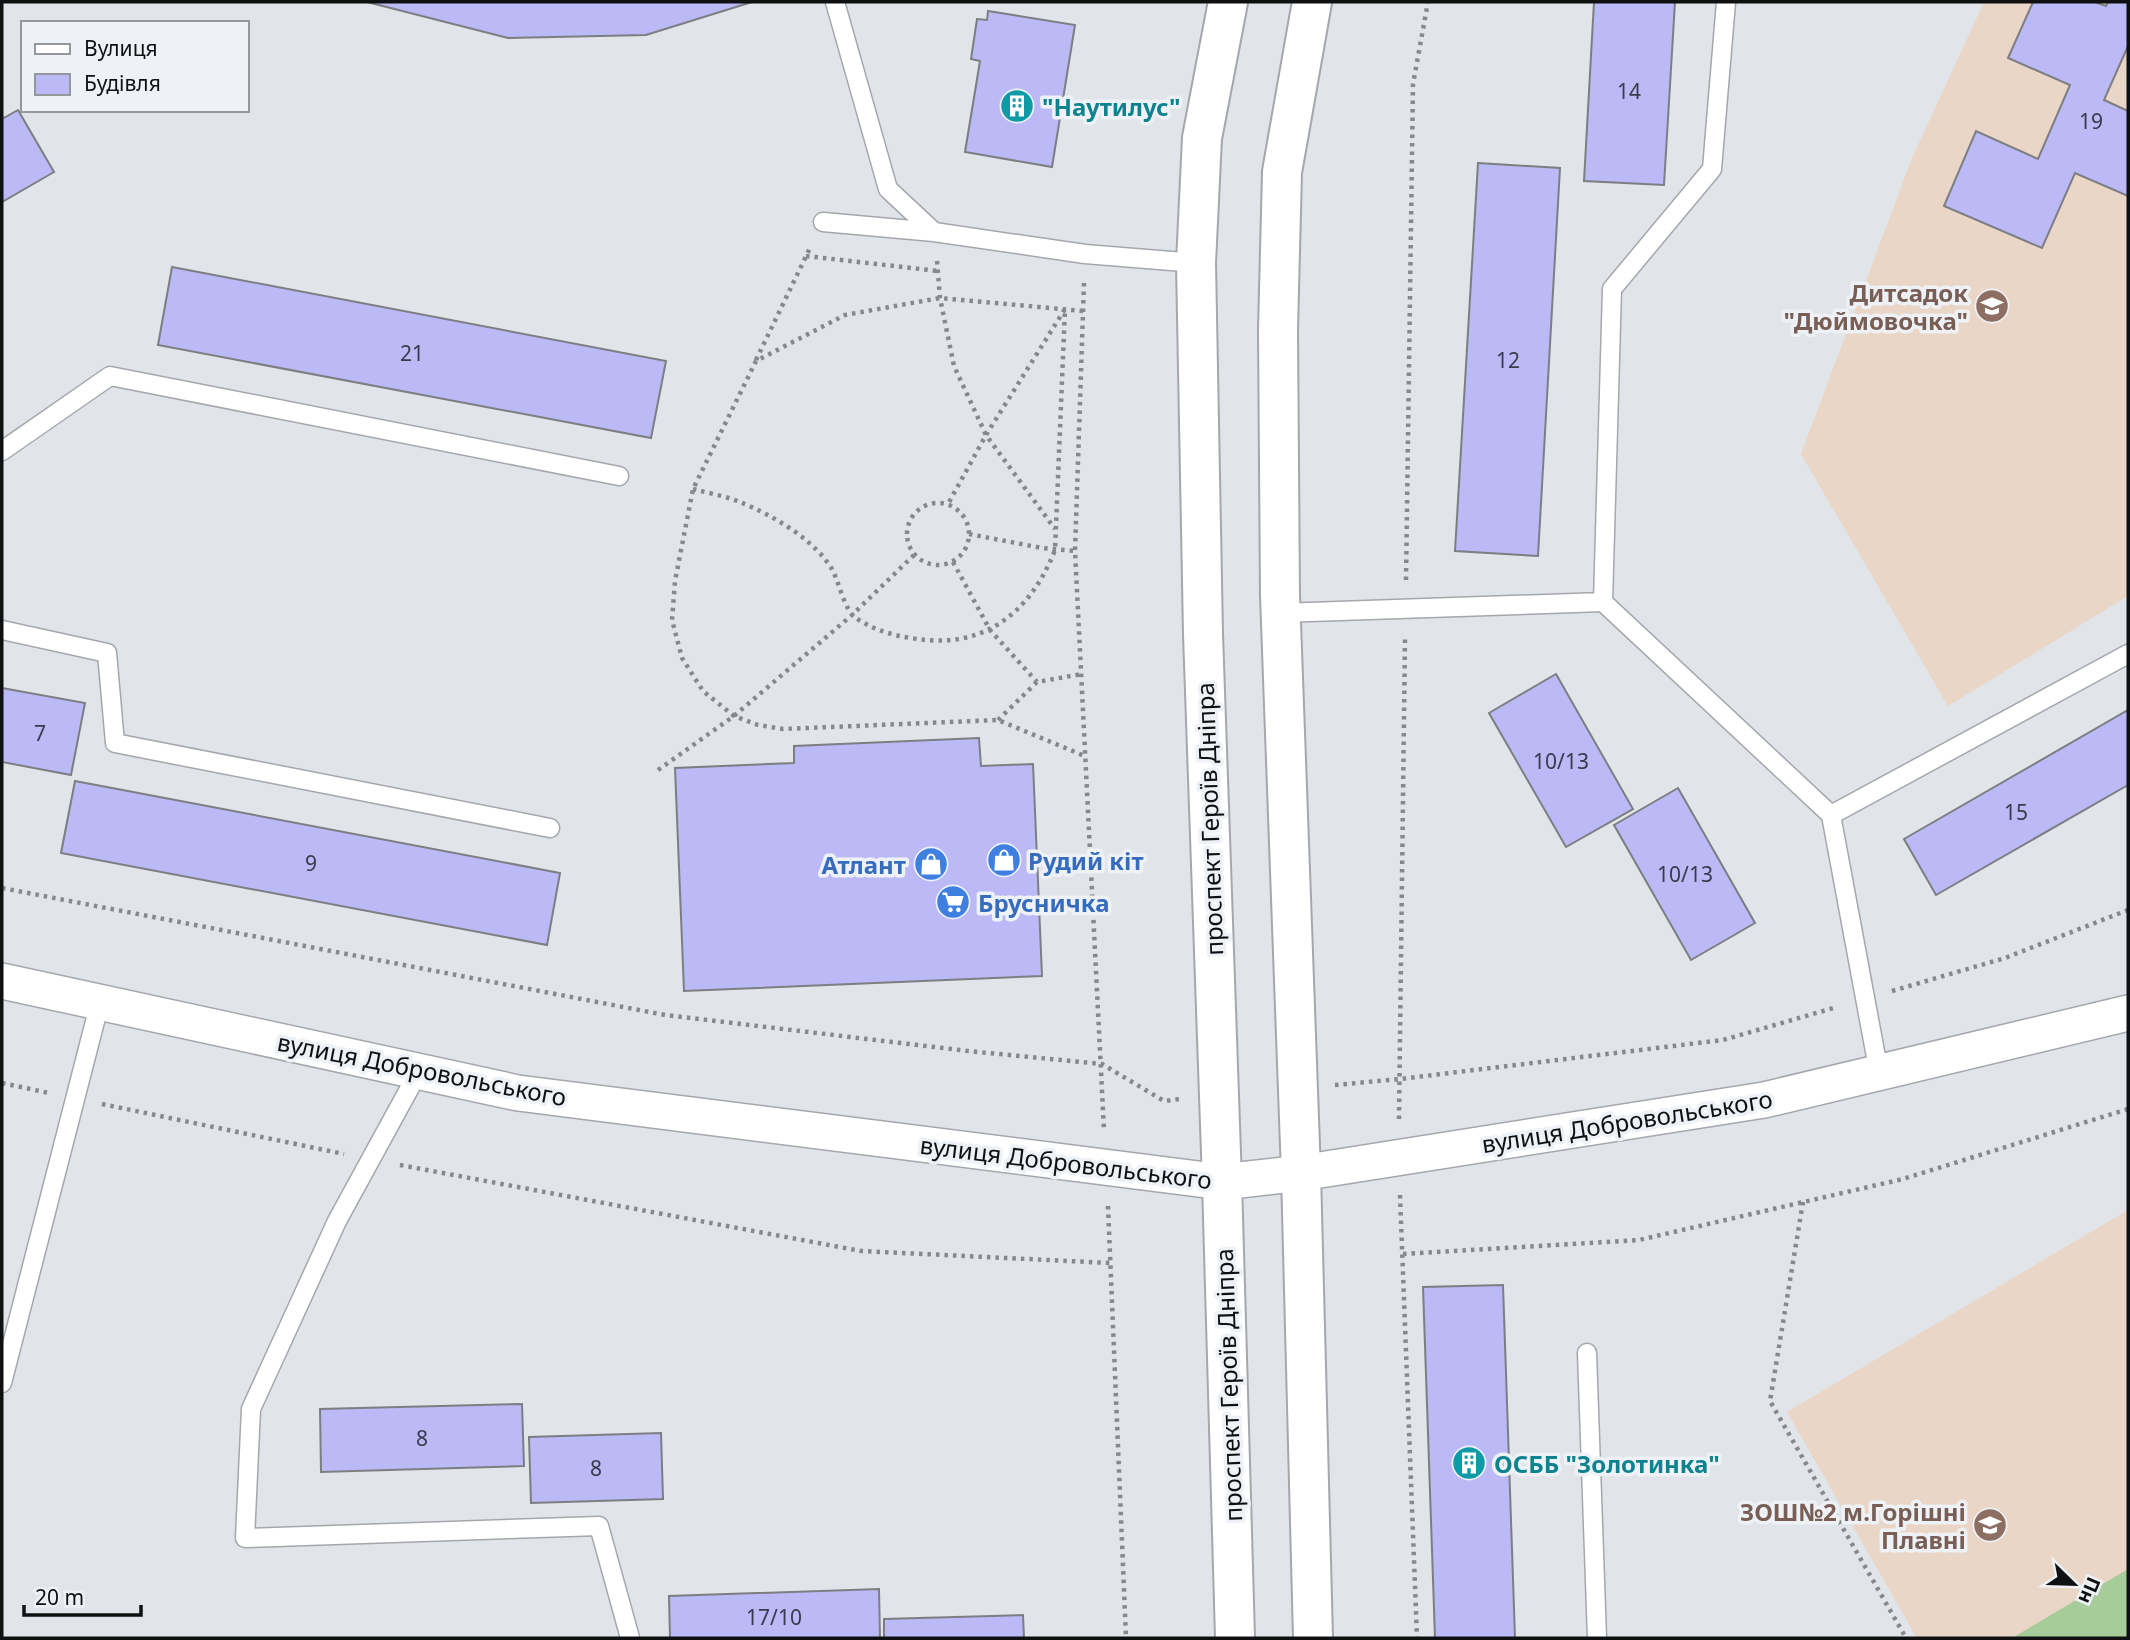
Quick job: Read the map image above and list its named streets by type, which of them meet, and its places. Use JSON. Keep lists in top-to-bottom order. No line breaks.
{"streets":{"street":["проспект Героїв Дніпра","вулиця Добровольського"]},"crossings":[["проспект Героїв Дніпра","вулиця Добровольського"]],"places":{"building":["\"Наутилус\"","ОСББ \"Золотинка\""],"school or university":["Дитсадок \"Дюймовочка\"","ЗОШ№2 м.Горішні Плавні"],"shop":["Рудий кіт","Атлант"],"supermarket":["Брусничка"]},"house_numbers":["14","19","21","12","7","10/13","15","9","10/13","8","8","17/10"],"legend":["Вулиця","Будівля"],"scale_bar":"20 m","north":"bottom right"}
